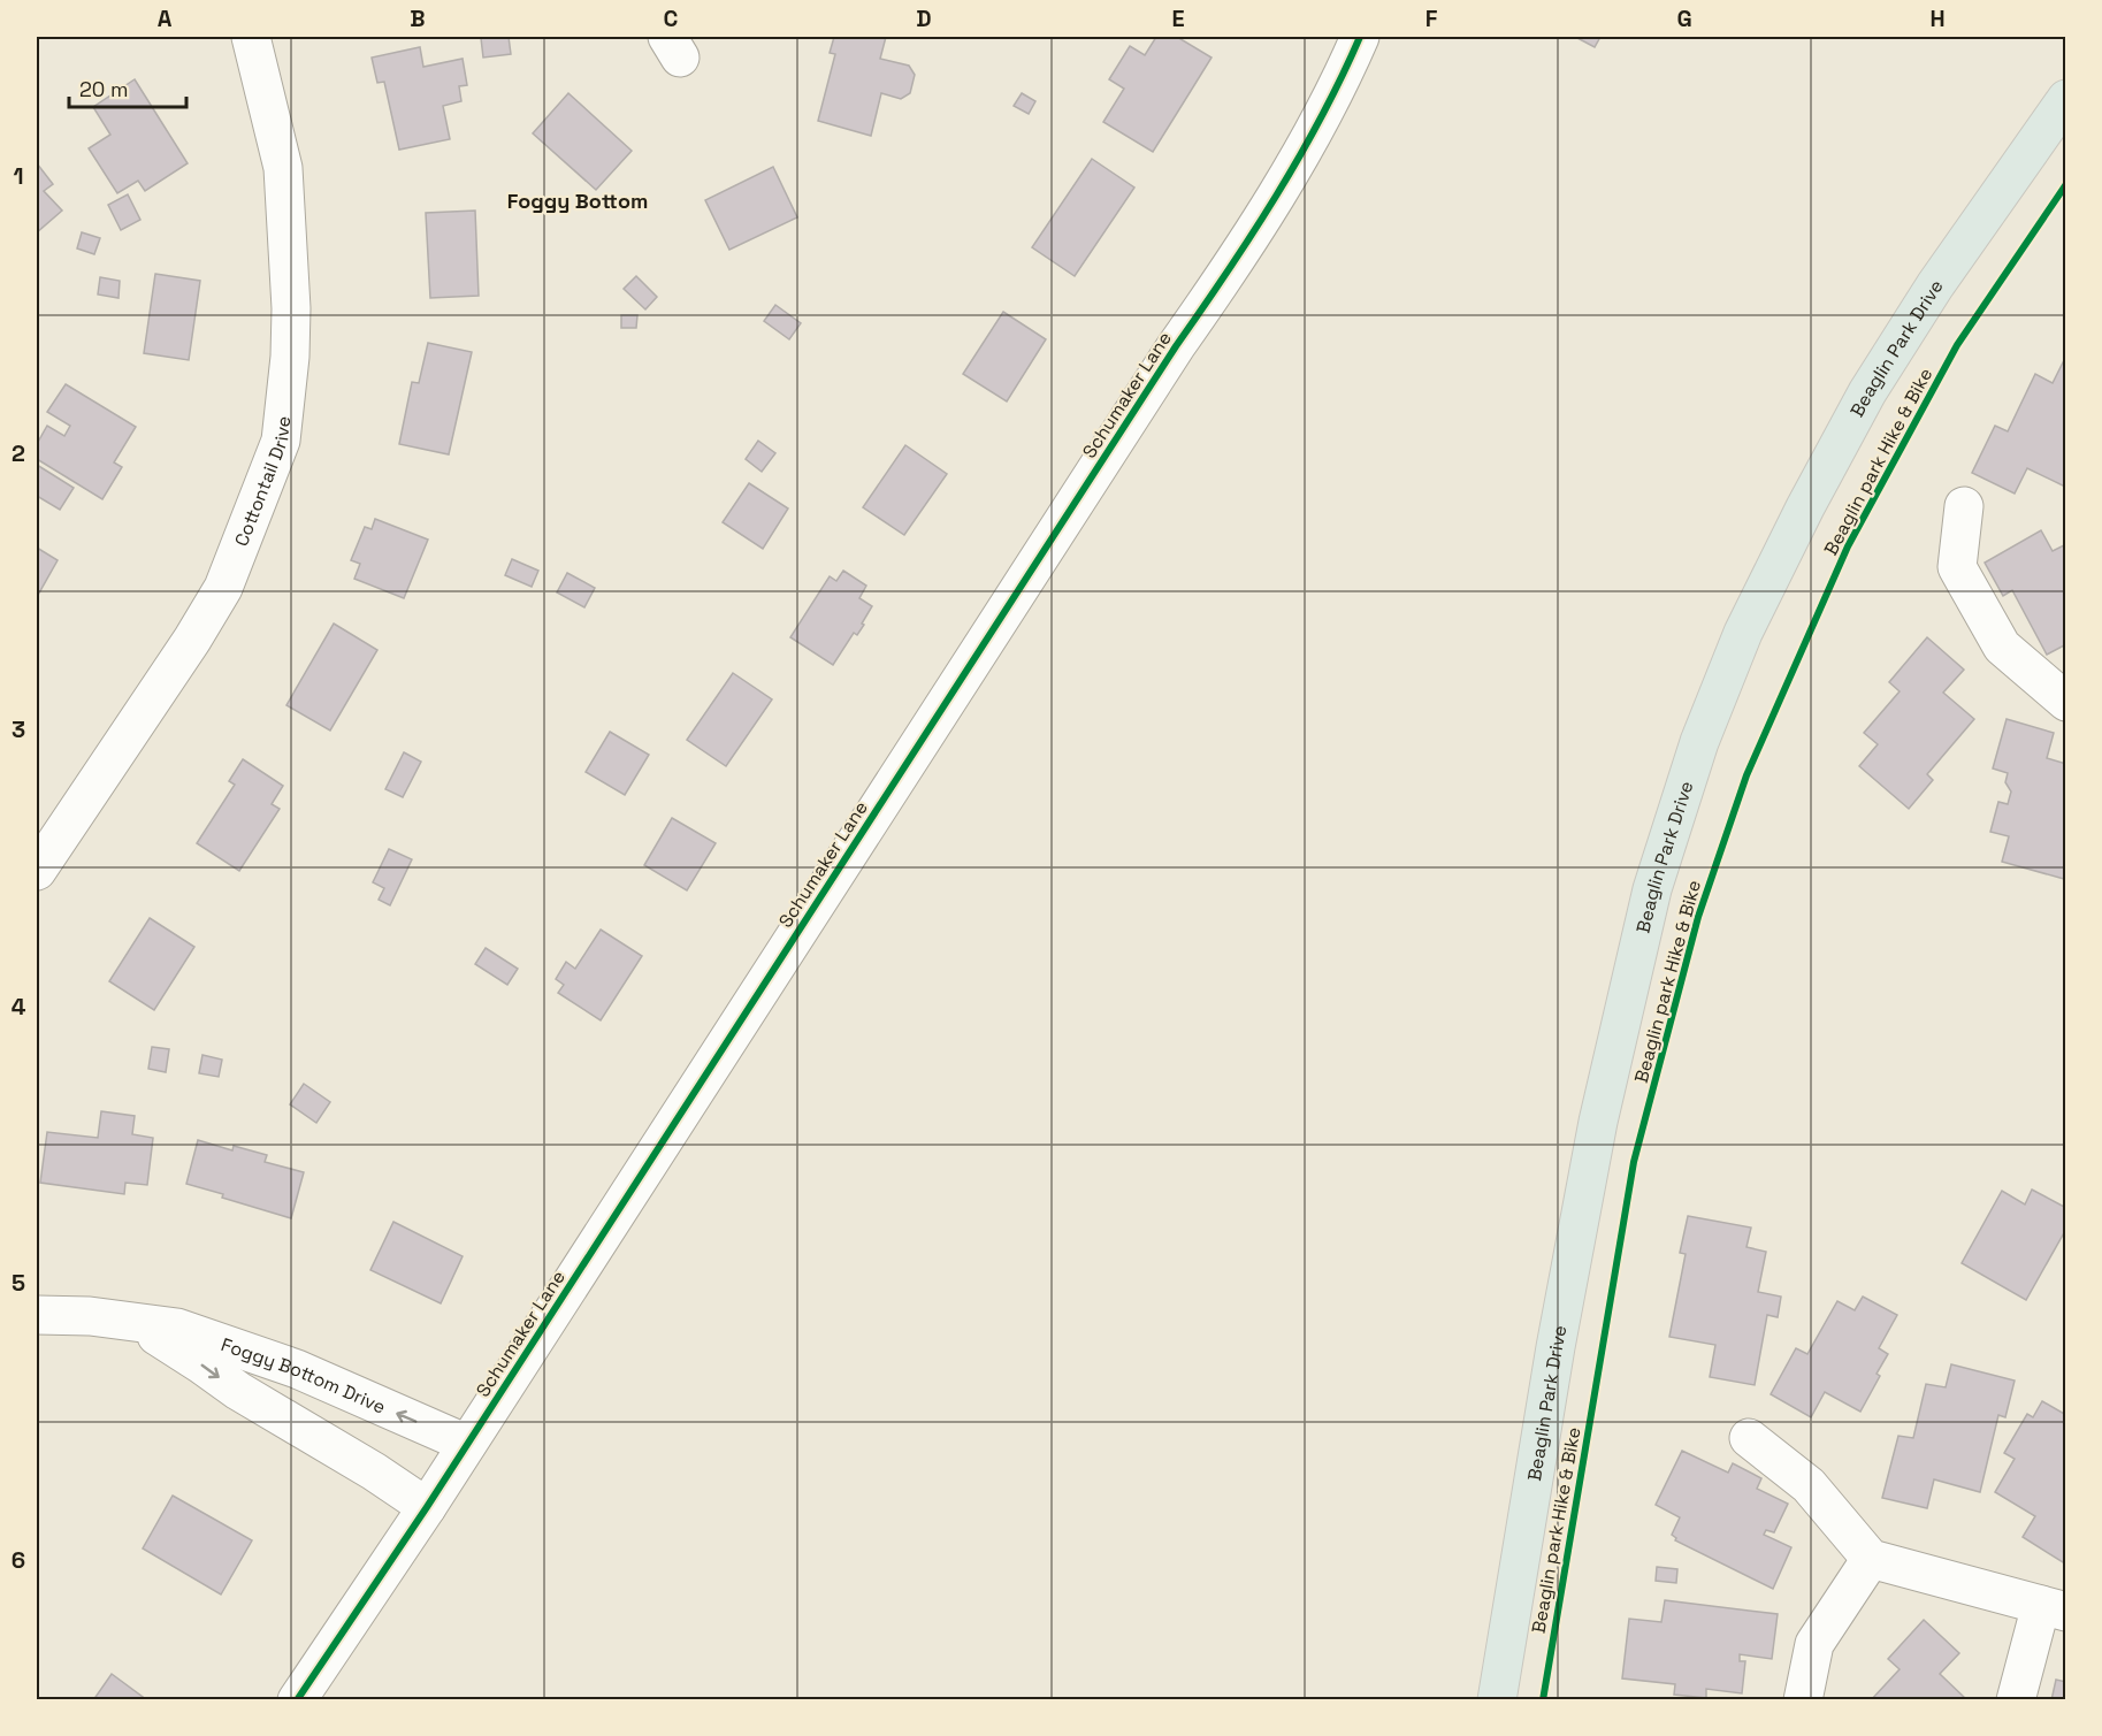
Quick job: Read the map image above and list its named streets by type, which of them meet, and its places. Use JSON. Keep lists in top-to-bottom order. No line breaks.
{"streets":{"main road":["Beaglin Park Drive"],"street":["Schumaker Lane","Cottontail Drive","Foggy Bottom Drive"],"cycle path":["Beaglin park Hike & Bike"]},"crossings":[["Schumaker Lane","Foggy Bottom Drive"]],"districts":["Foggy Bottom"],"scale_bar":"20 m","grid":{"columns":["A","B","C","D","E","F","G","H"],"rows":["1","2","3","4","5","6"]}}
